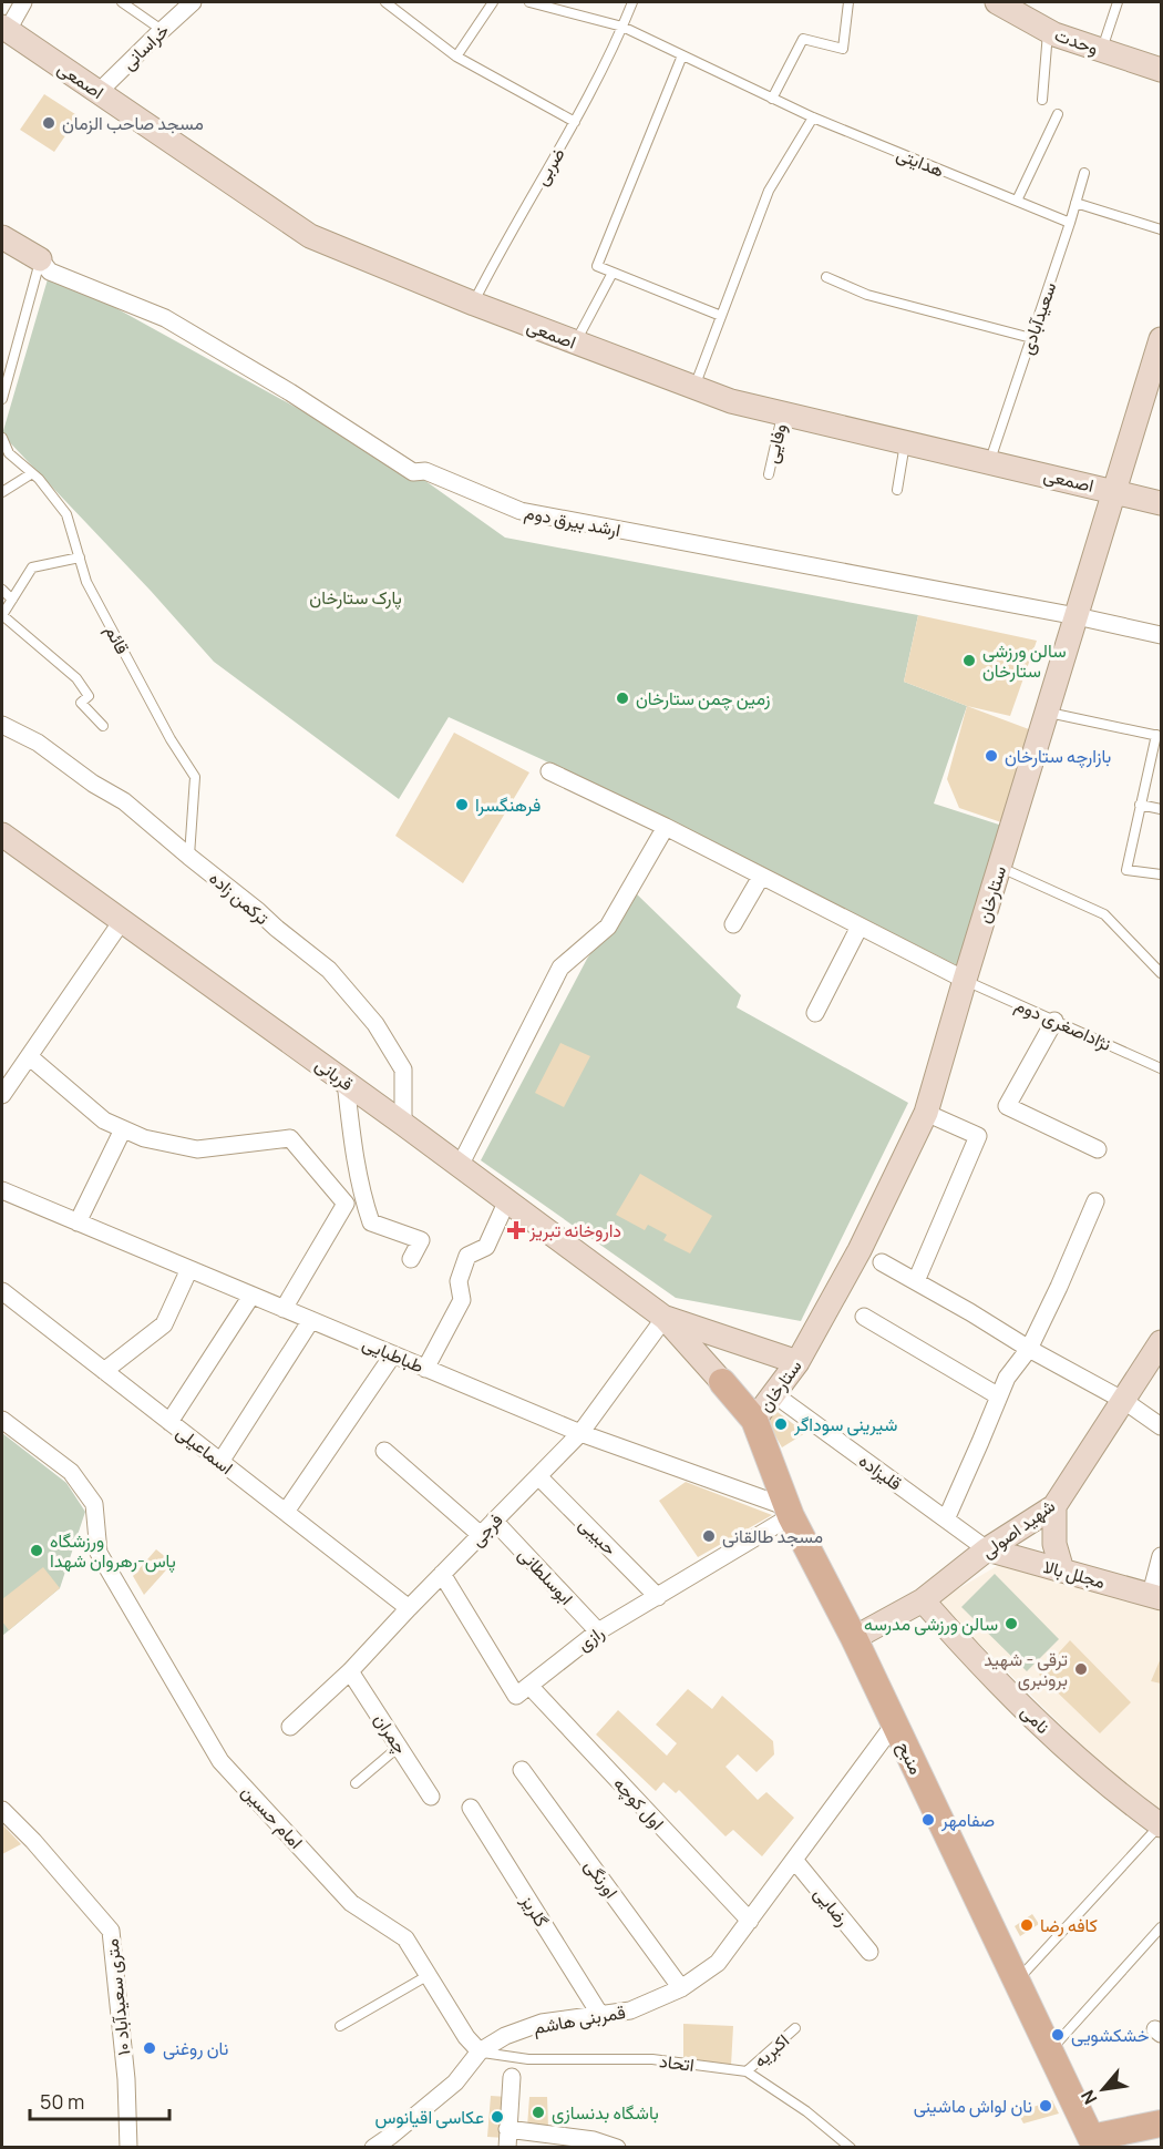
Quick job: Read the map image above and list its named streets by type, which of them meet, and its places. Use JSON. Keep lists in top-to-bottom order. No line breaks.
{"streets":{"main road":["وحدت","اصمعی","ستارخان","قربانی","شهید اصولی","مجلل بالا","نامی","منبح"],"street":["خراسانی","ارشد بیرق دوم","ترکمن زاده","طباطبایی","اسماعیلی","قلیزاده","فرجی","حبیبی","ابوسلطانی","رازی","چمران","اول کوچه","امام حسین","اورنگی","رضایی","گلریز","۱۰ متری سعیدآباد","قمربنی هاشم"],"lane":["هدایتی","ضربی","سعیدآبادی","وفایی","قائم","نژاداصغری دوم","اکبریه","اتحاد"]},"crossings":[["خراسانی","اصمعی"],["اصمعی","ضربی"],["اصمعی","سعیدآبادی"],["اصمعی","وفایی"],["اصمعی","ستارخان"],["هدایتی","ضربی"],["هدایتی","سعیدآبادی"],["ارشد بیرق دوم","ستارخان"],["قائم","ترکمن زاده"],["ستارخان","نژاداصغری دوم"],["ستارخان","قلیزاده"],["ستارخان","منبح"],["ترکمن زاده","قربانی"],["قربانی","فرجی"],["طباطبایی","فرجی"],["طباطبایی","رازی"],["طباطبایی","منبح"],["اسماعیلی","فرجی"],["قلیزاده","شهید اصولی"],["قلیزاده","مجلل بالا"],["شهید اصولی","مجلل بالا"],["شهید اصولی","نامی"],["شهید اصولی","منبح"],["فرجی","حبیبی"],["فرجی","ابوسلطانی"],["فرجی","چمران"],["حبیبی","رازی"],["ابوسلطانی","رازی"],["رازی","منبح"],["رازی","اول کوچه"],["نامی","منبح"],["منبح","قمربنی هاشم"],["اول کوچه","قمربنی هاشم"],["امام حسین","قمربنی هاشم"],["امام حسین","اتحاد"],["اورنگی","قمربنی هاشم"],["رضایی","قمربنی هاشم"],["گلریز","قمربنی هاشم"],["قمربنی هاشم","اتحاد"],["اکبریه","اتحاد"]],"parks":["پارک ستارخان"],"places":{"other":["مسجد صاحب الزمان","سالن ورزشی ستارخان","زمین چمن ستارخان","بازارچه ستارخان","فرهنگسرا","شیرینی سوداگر","مسجد طالقانی","ورزشگاه پاس-رهروان شهدا","سالن ورزشی مدرسه","ترقی - شهید برونبری","صفامهر","کافه رضا","خشکشویی","نان روغنی","نان لواش ماشینی","باشگاه بدنسازی","عکاسی اقیانوس"],"health":["داروخانه تبریز"]},"scale_bar":"50 m","north":"bottom left"}
